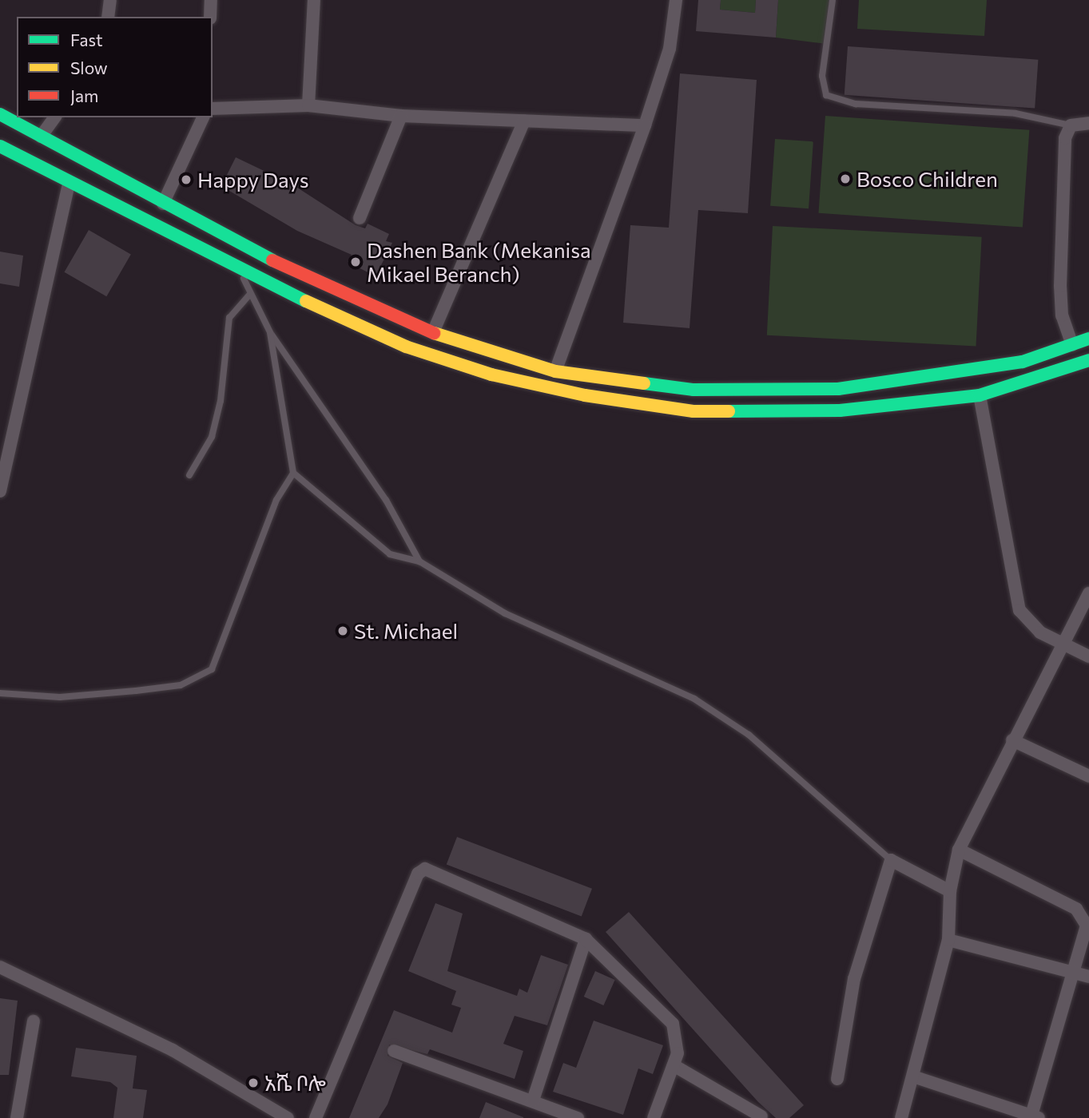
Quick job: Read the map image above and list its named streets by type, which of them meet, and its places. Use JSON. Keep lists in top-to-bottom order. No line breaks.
{"places":["Bosco Children","Happy Days","Dashen Bank (Mekanisa Mikael Beranch)","St. Michael","አሼ ቦሎ"],"legend":["Fast","Slow","Jam"]}
